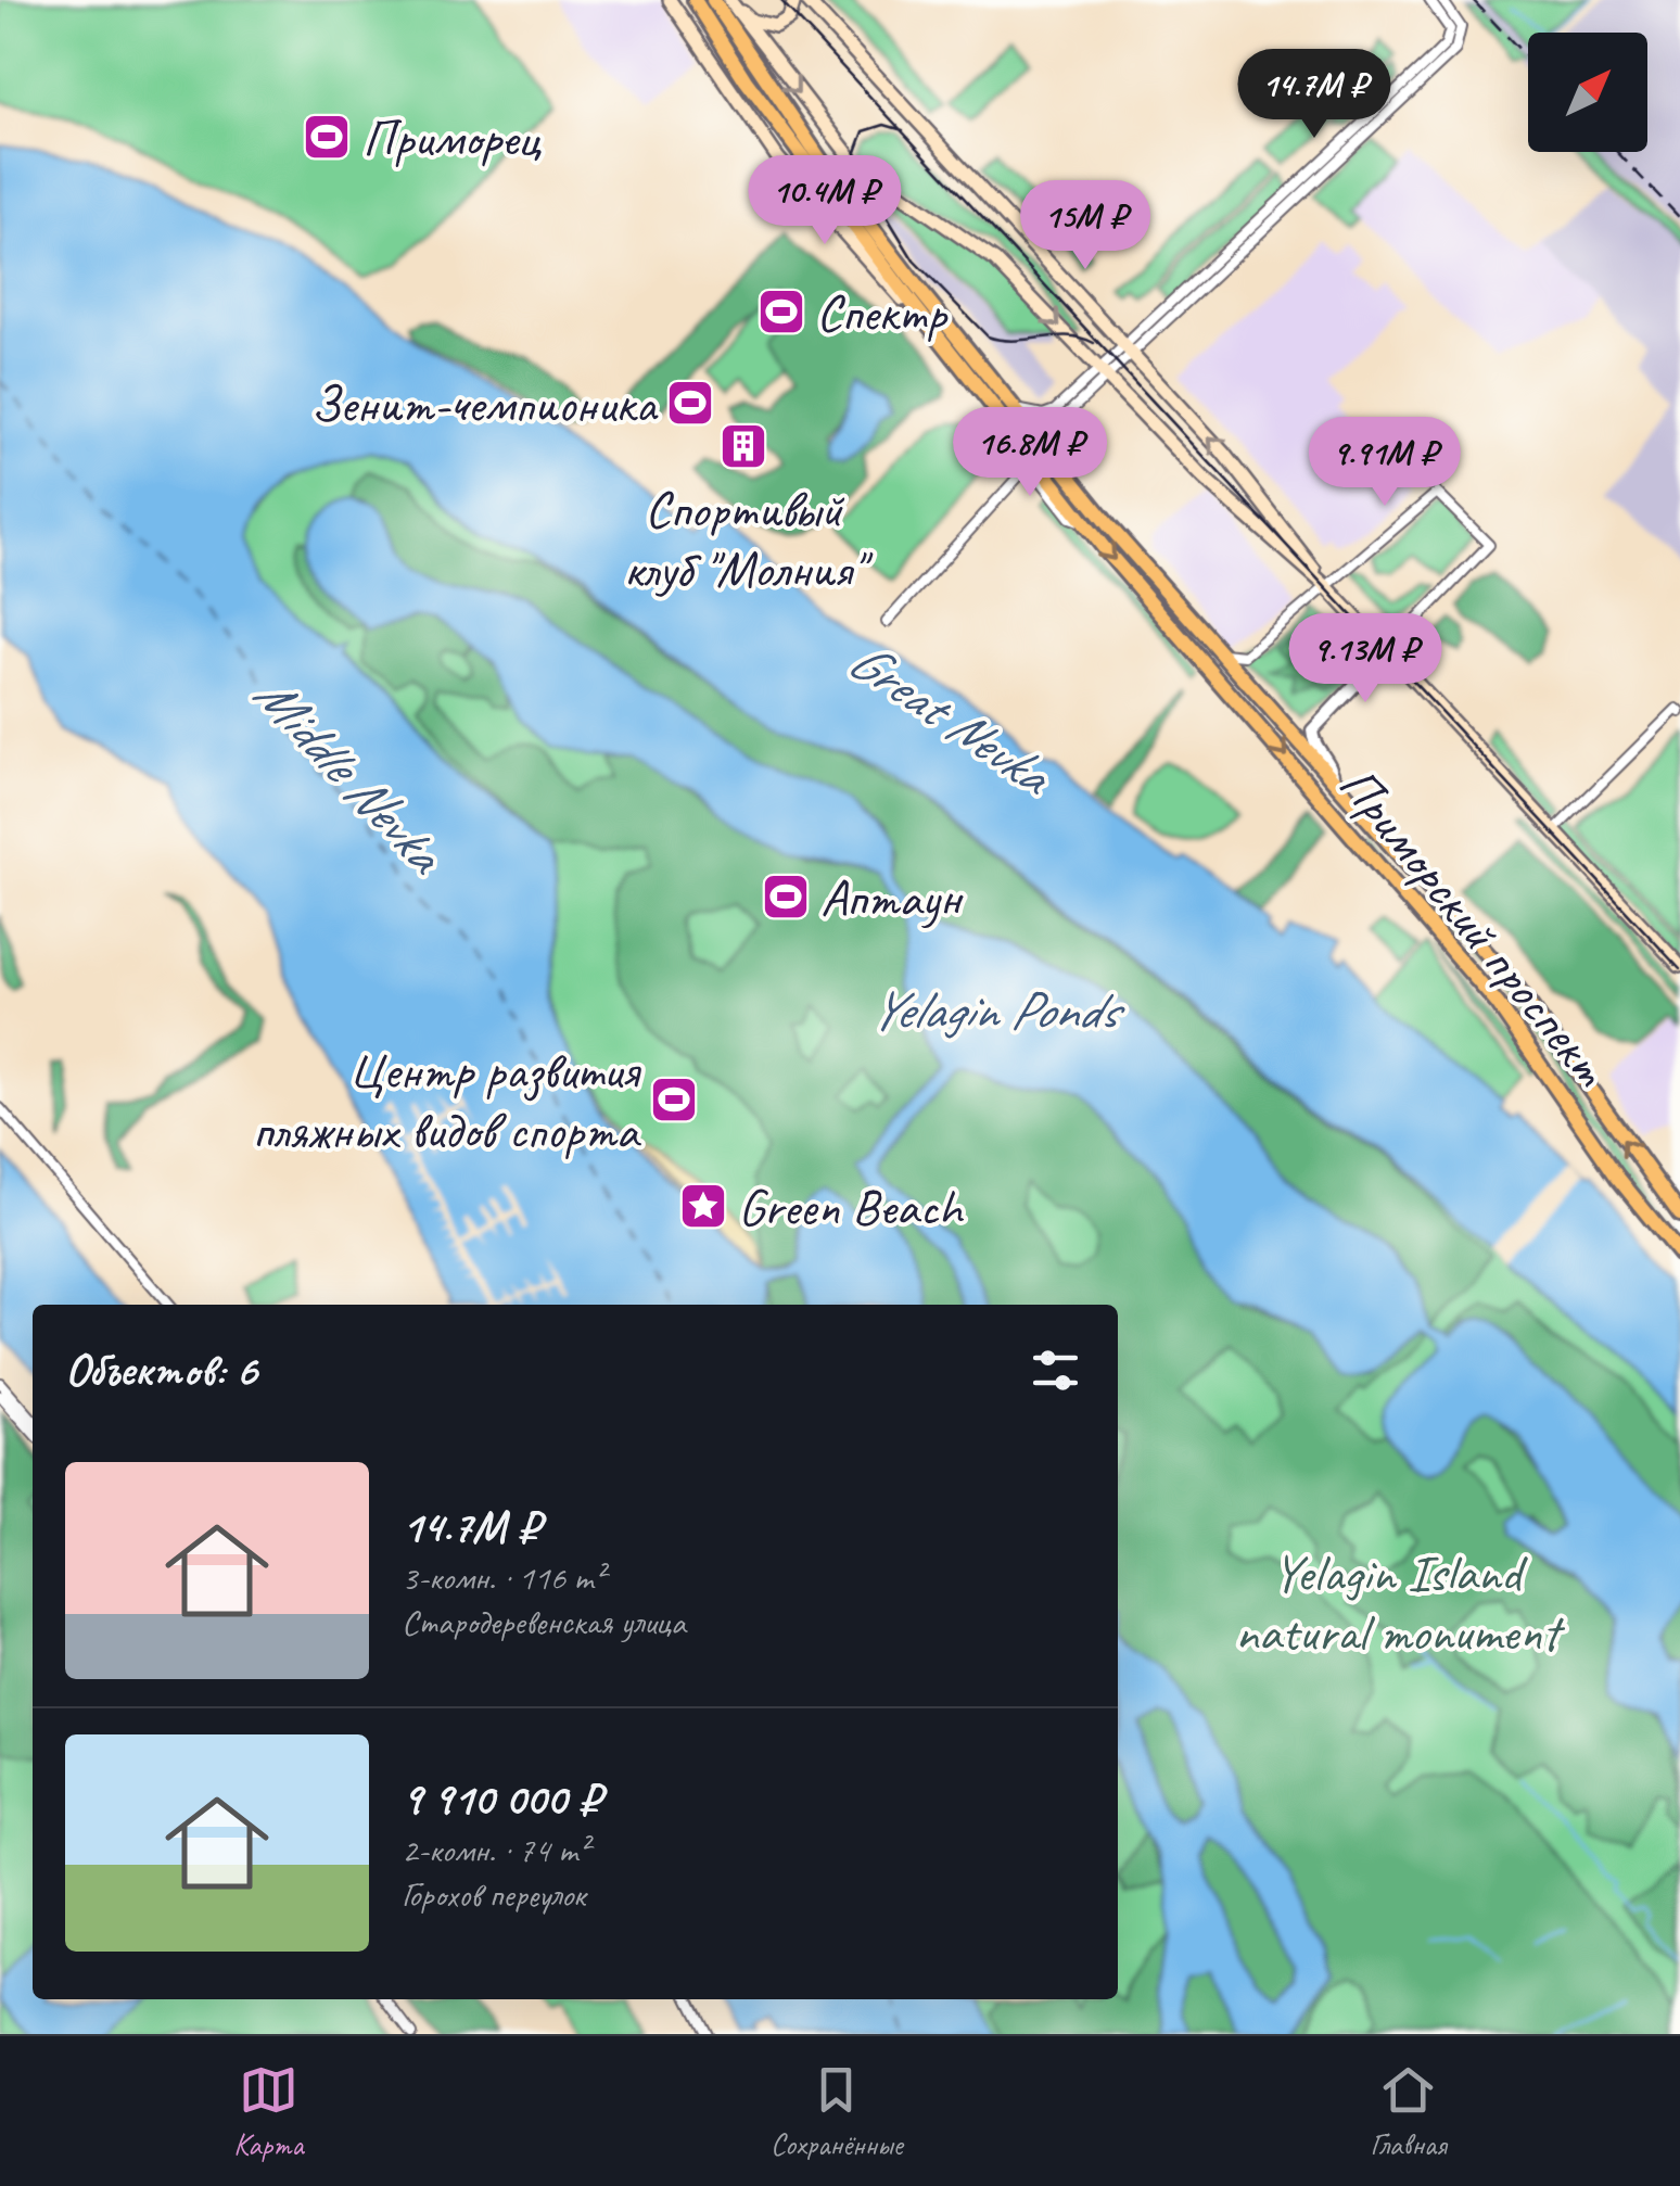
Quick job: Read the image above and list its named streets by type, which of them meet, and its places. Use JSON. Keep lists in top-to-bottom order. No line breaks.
{"streets":{"main road":["Приморский проспект"]},"water":["Great Nevka","Middle Nevka","Yelagin Ponds"],"parks":["Yelagin Island natural monument"],"places":{"sports":["Приморец","Спектр","Зенит-чемпионика","Аптаун","Центр развития пляжных видов спорта"],"building":["Спортивый клуб \"Молния\""],"place":["Green Beach"]},"north":"top right","page":{"price":["14.7M ₽","10.4M ₽","15M ₽","16.8M ₽","9.91M ₽","9.13M ₽"],"heading":"Объектов: 6","list":[{"name":"14.7M ₽","note":"3-комн. · 116 m² · Стародеревенская улица"},{"name":"9 910 000 ₽","note":"2-комн. · 74 m² · Горохов переулок"}],"tabs":["Карта","Сохранённые","Главная"]}}
